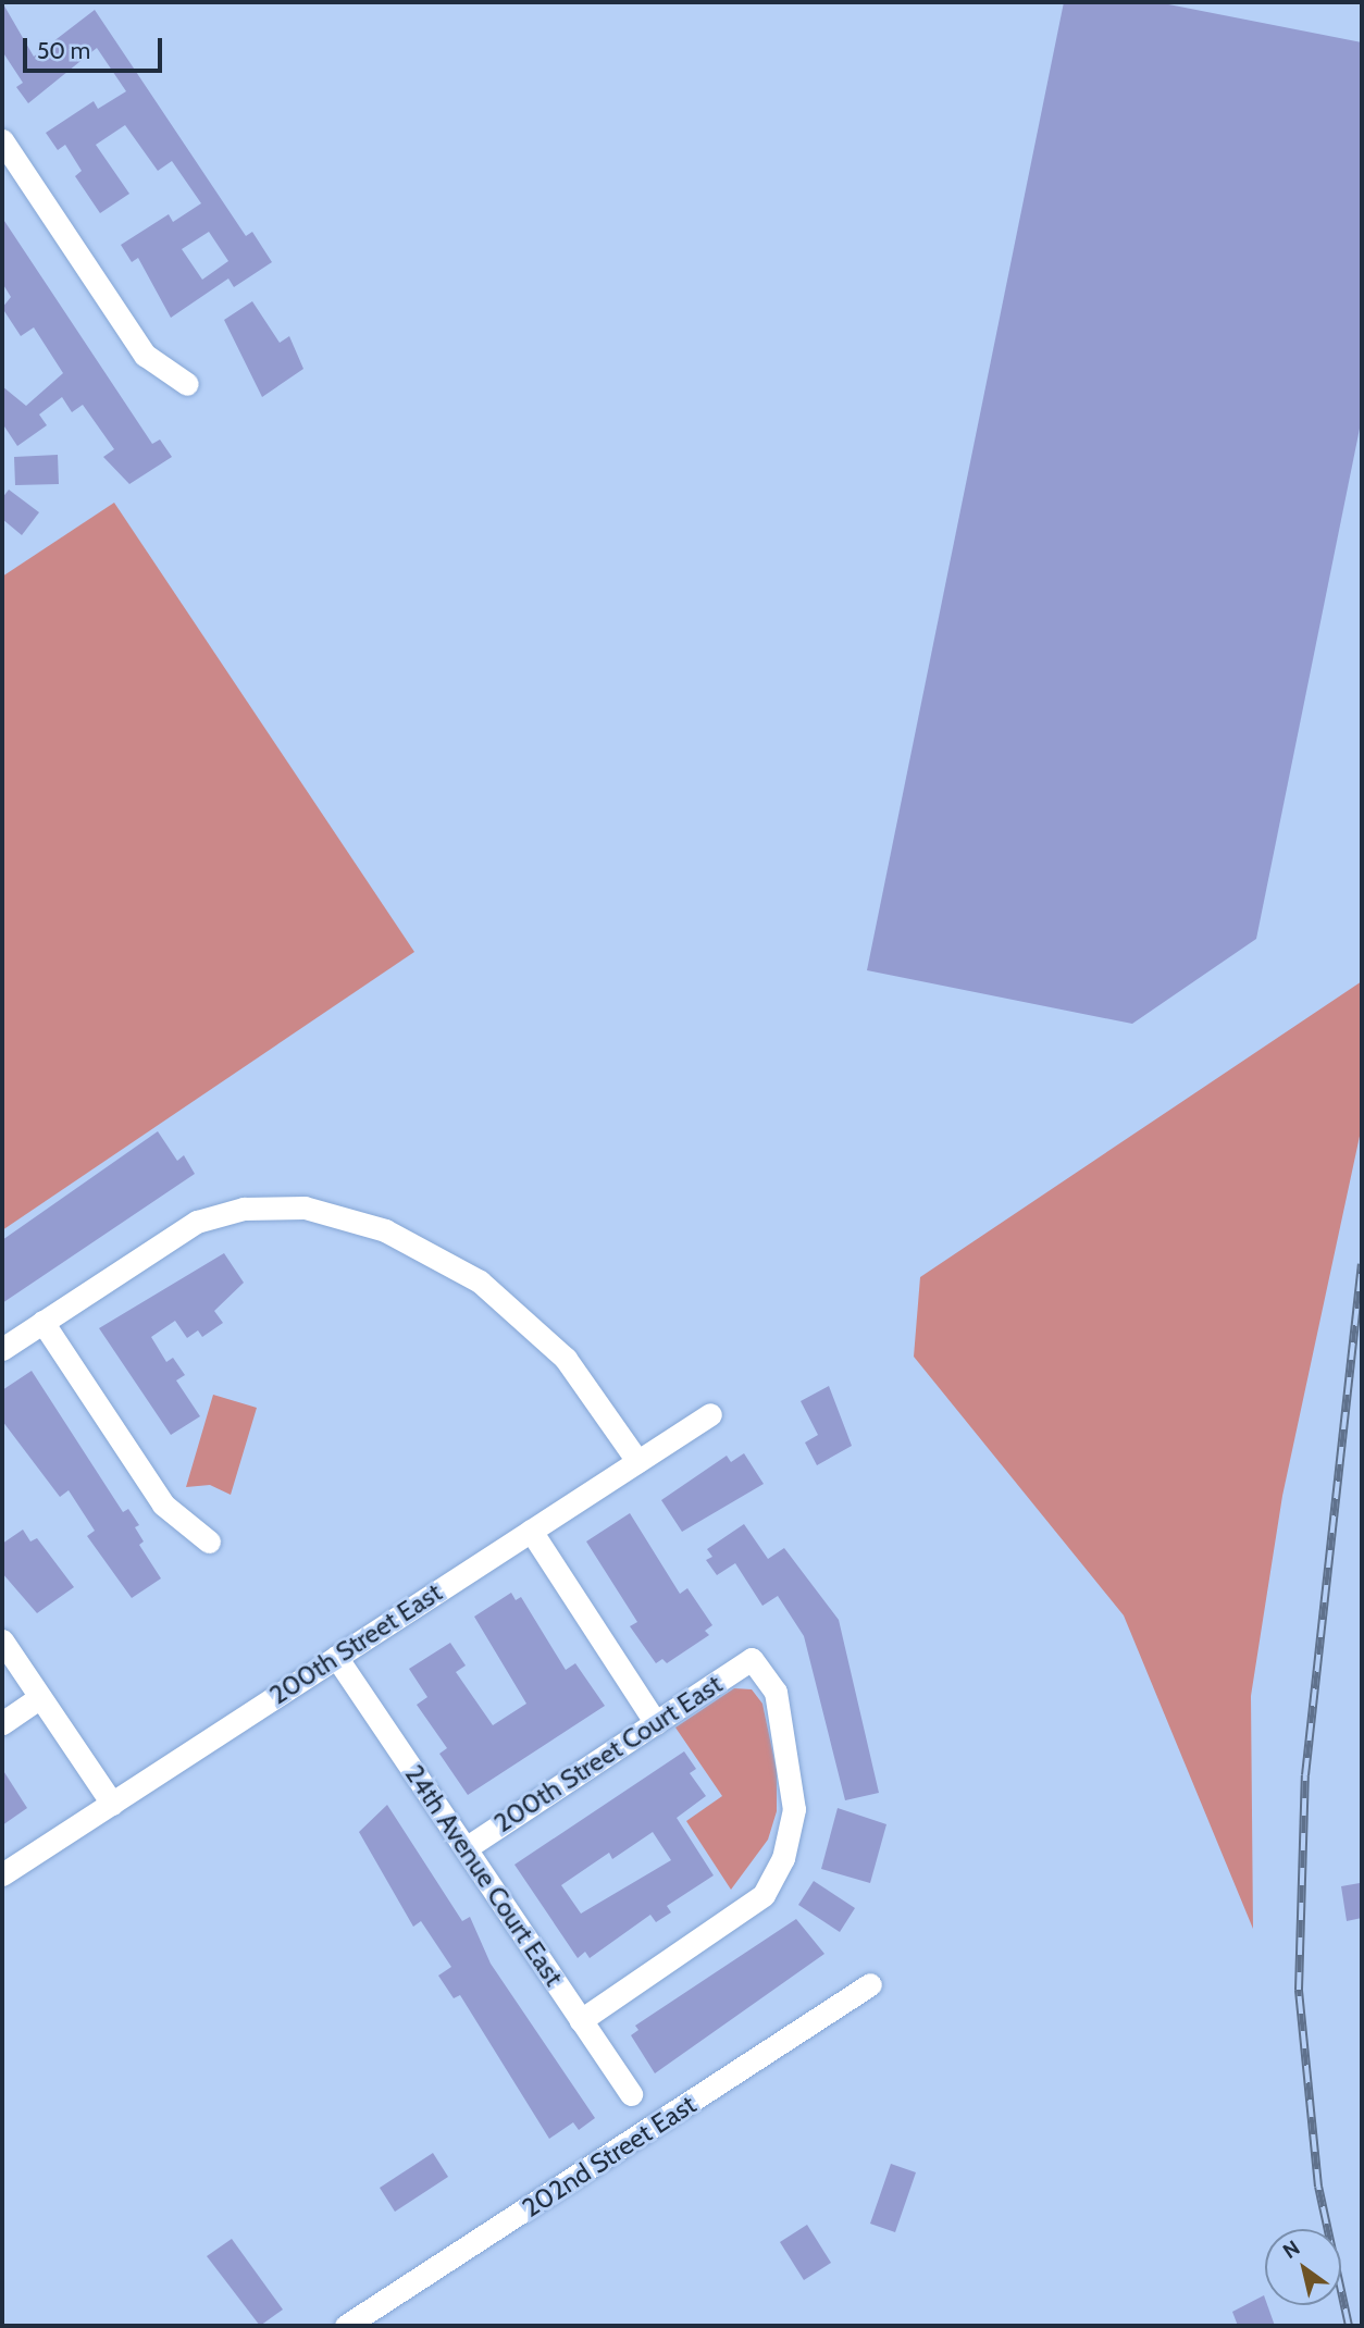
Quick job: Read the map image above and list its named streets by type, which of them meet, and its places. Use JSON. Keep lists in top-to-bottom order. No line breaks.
{"streets":{"street":["200th Street East","200th Street Court East","24th Avenue Court East","202nd Street East"]},"crossings":[["200th Street East","24th Avenue Court East"],["200th Street Court East","24th Avenue Court East"]],"scale_bar":"50 m","north":"top left"}
